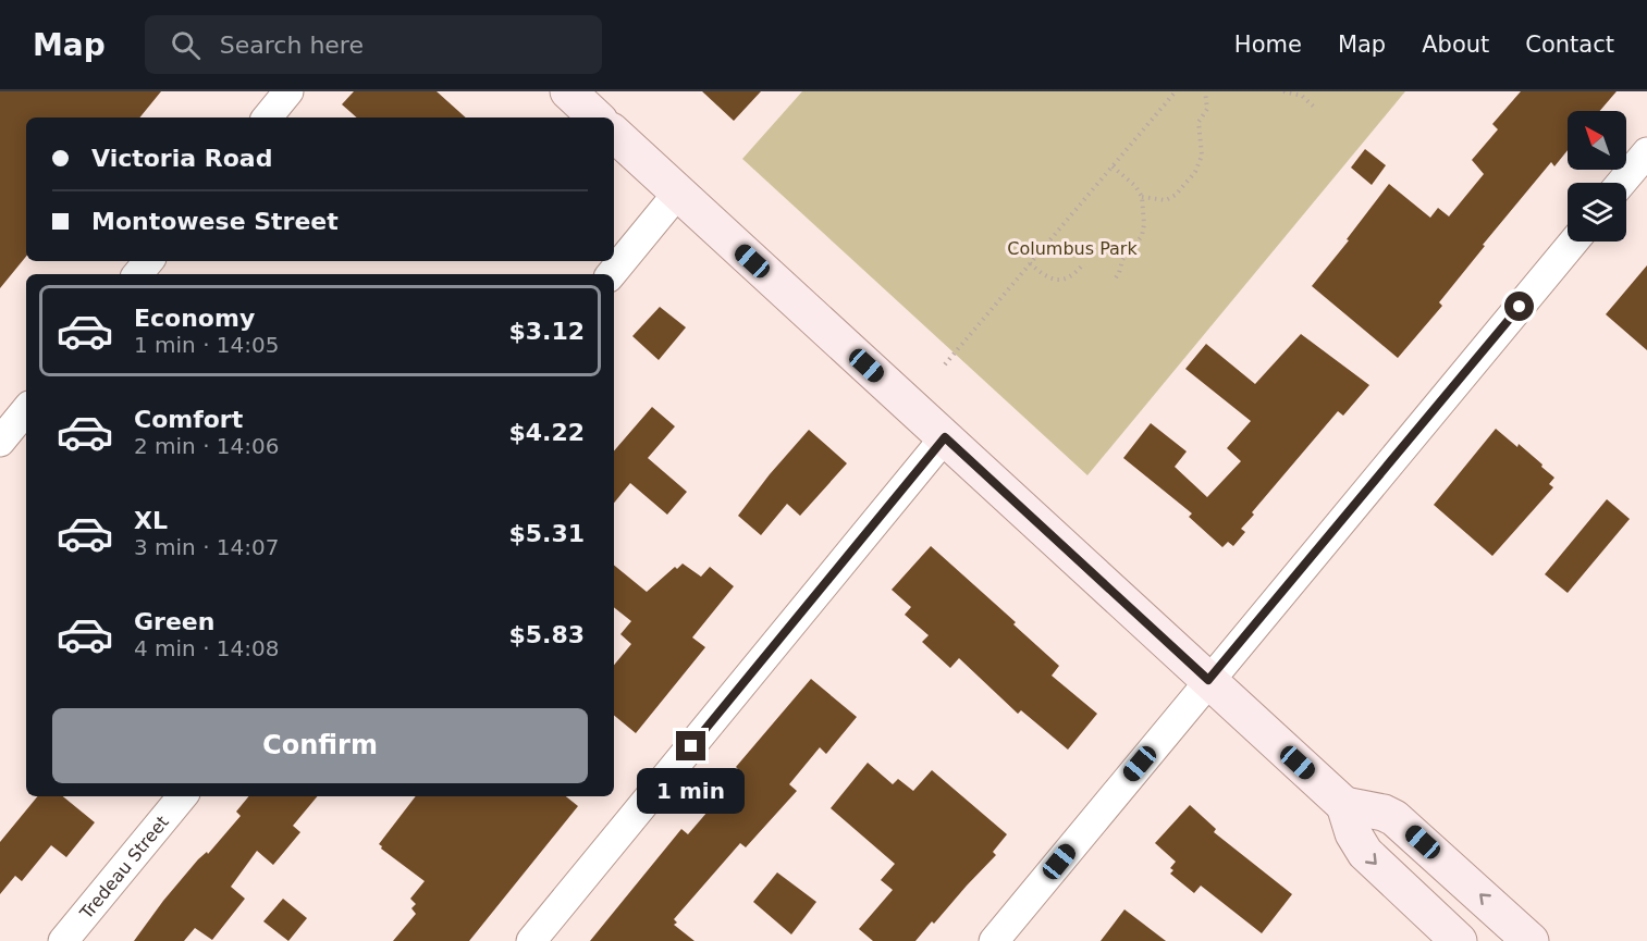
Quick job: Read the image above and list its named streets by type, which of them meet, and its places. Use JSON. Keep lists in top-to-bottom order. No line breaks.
{"streets":{"street":["Tredeau Street"]},"parks":["Columbus Park"],"north":"top left","page":{"header":"Map","search":"Search here","nav":["Home","Map","About","Contact"],"banner":["Victoria Road","Montowese Street"],"list":[{"name":"Economy","note":"1 min · 14:05","value":"$3.12"},{"name":"Comfort","note":"2 min · 14:06","value":"$4.22"},{"name":"XL","note":"3 min · 14:07","value":"$5.31"},{"name":"Green","note":"4 min · 14:08","value":"$5.83"}],"buttons":"Confirm","bubble":"1 min"}}
